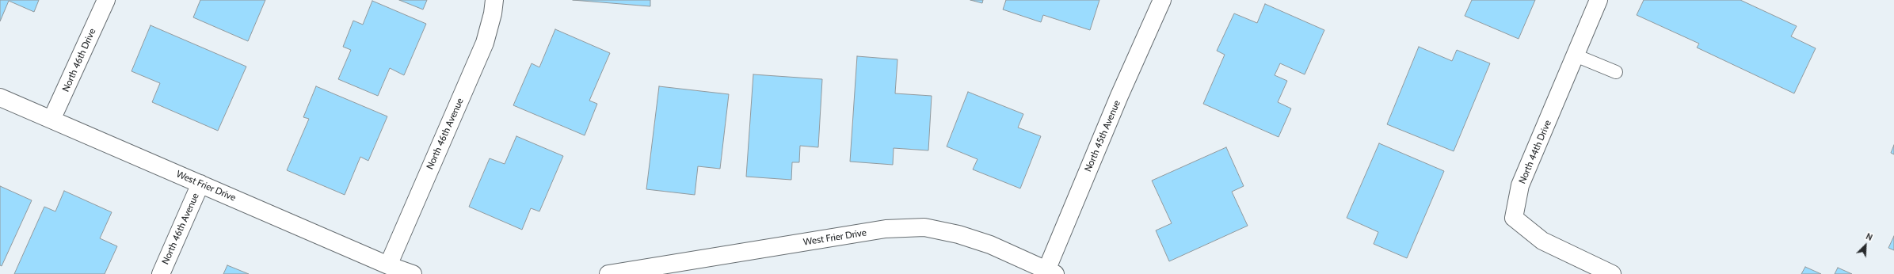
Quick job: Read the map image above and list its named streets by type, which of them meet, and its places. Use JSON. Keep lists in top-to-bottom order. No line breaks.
{"streets":{"street":["North 46th Drive","North 46th Avenue","North 45th Avenue","North 44th Drive","West Frier Drive"]},"crossings":[["North 46th Drive","West Frier Drive"],["North 46th Avenue","West Frier Drive"],["North 45th Avenue","West Frier Drive"]],"north":"top right"}
